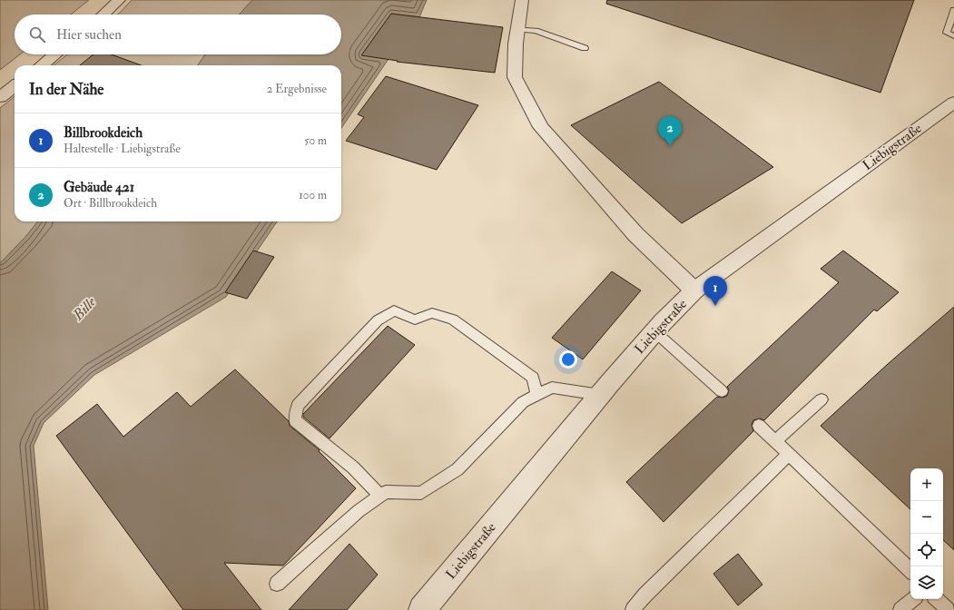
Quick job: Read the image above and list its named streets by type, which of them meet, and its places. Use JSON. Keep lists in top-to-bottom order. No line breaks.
{"streets":{"street":["Liebigstraße"]},"water":["Bille"],"page":{"search":"Hier suchen","heading":["In der Nähe","2 Ergebnisse"],"list":[{"mark":"1","name":"Billbrookdeich","note":"Haltestelle · Liebigstraße","value":"50 m"},{"mark":"2","name":"Gebäude 421","note":"Ort · Billbrookdeich","value":"100 m"}],"pins":["2","1"],"map_buttons":["+","−"]}}
